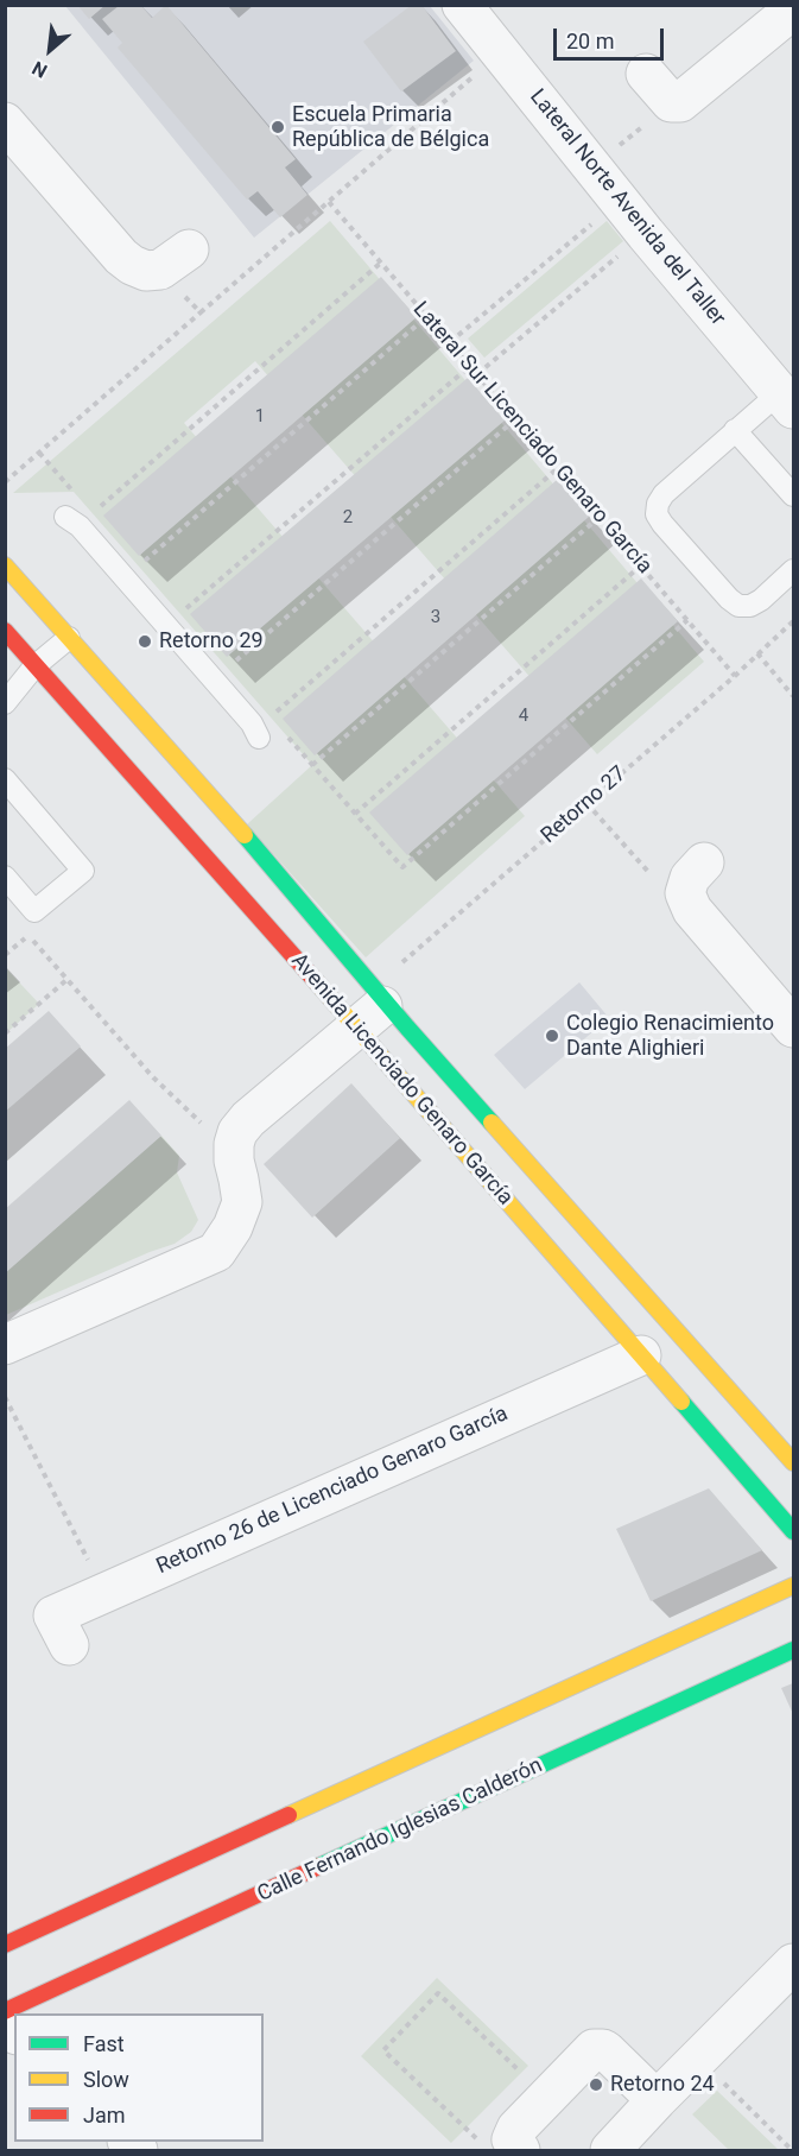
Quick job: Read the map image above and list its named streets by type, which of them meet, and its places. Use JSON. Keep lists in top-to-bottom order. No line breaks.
{"streets":{"street":["Lateral Norte Avenida del Taller","Avenida Licenciado Genaro García","Retorno 26 de Licenciado Genaro García","Calle Fernando Iglesias Calderón"],"path":["Lateral Sur Licenciado Genaro García","Retorno 27"]},"crossings":[["Lateral Sur Licenciado Genaro García","Retorno 27"],["Retorno 27","Avenida Licenciado Genaro García"],["Avenida Licenciado Genaro García","Retorno 26 de Licenciado Genaro García"]],"places":["Escuela Primaria República de Bélgica","Retorno 29","Colegio Renacimiento Dante Alighieri","Retorno 24"],"house_numbers":["1","2","3","4"],"legend":["Fast","Slow","Jam"],"scale_bar":"20 m","north":"bottom left"}
